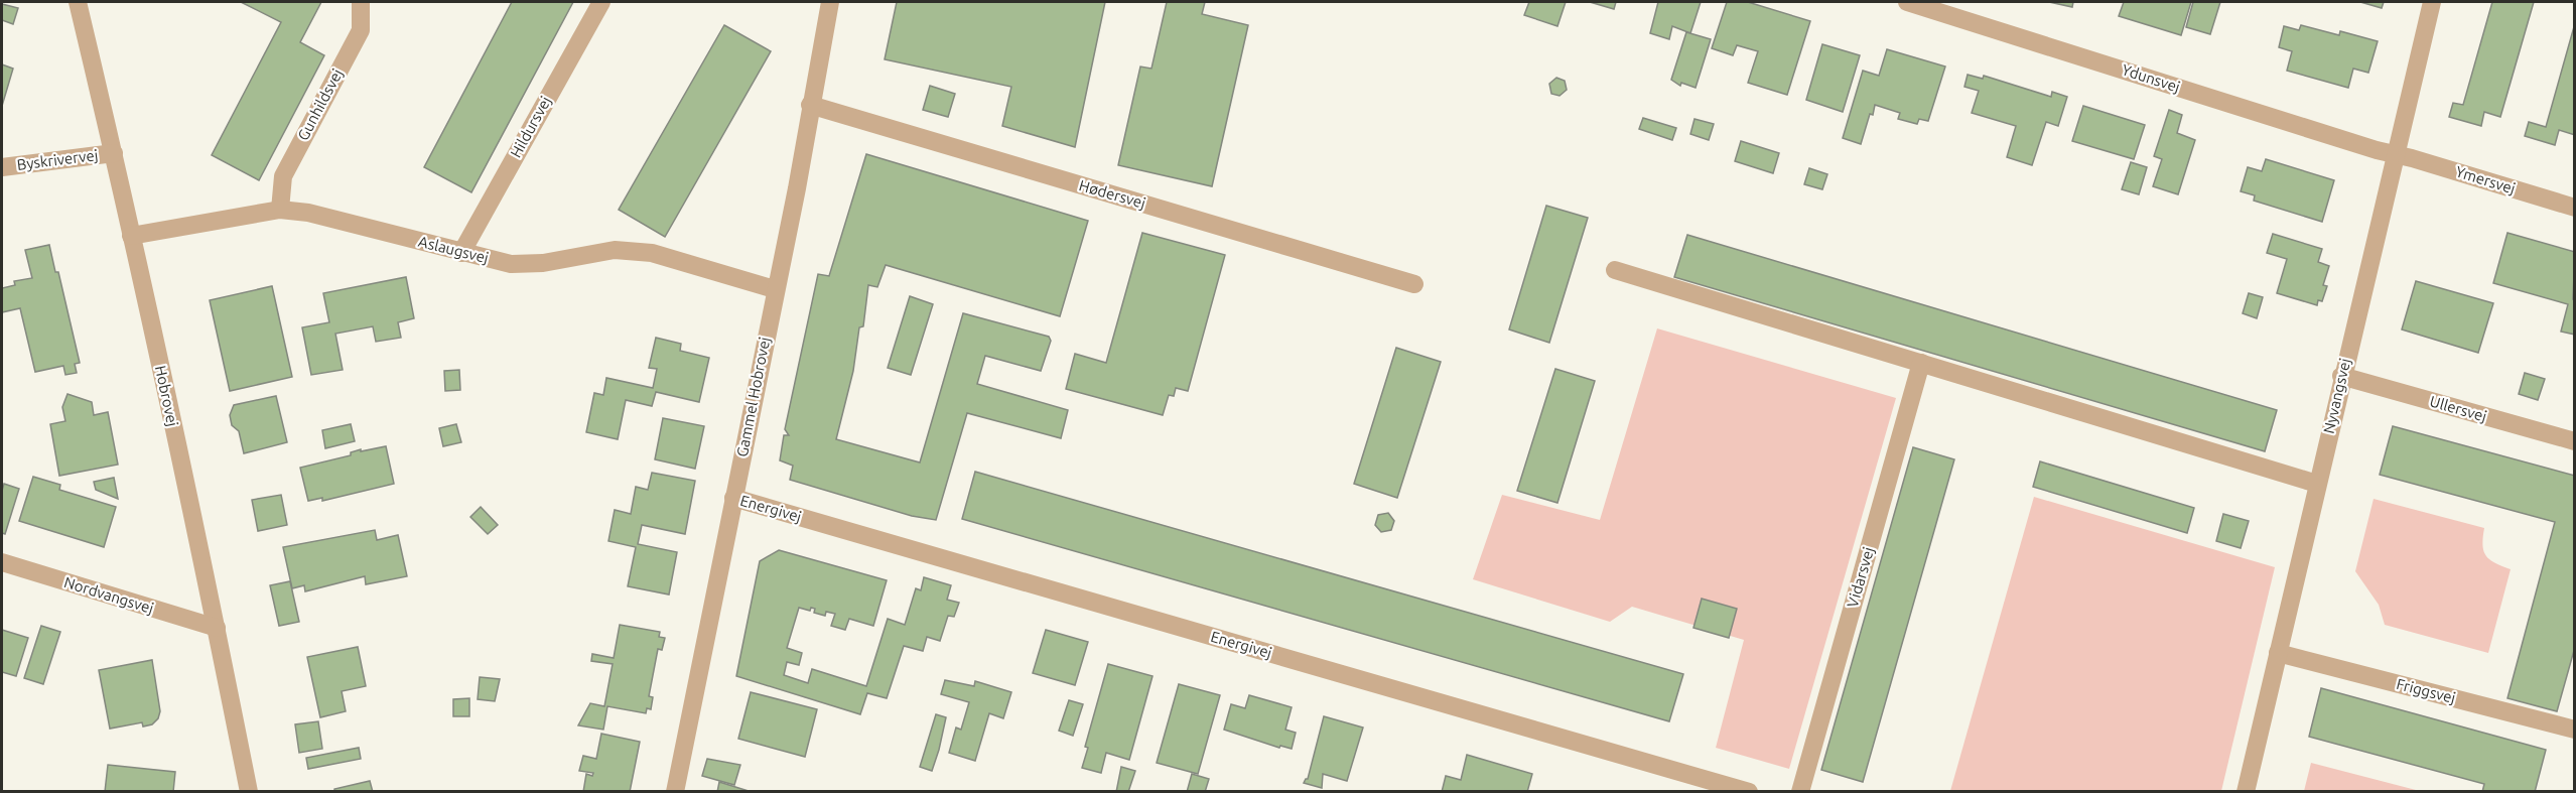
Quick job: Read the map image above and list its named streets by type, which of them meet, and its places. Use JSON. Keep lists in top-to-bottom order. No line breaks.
{"streets":{"street":["Ydunsvej","Gunhildsvej","Hildursvej","Byskrivervej","Ymersvej","Hødersvej","Aslaugsvej","Hobrovej","Nyvangsvej","Gammel Hobrovej","Ullersvej","Energivej","Vidarsvej","Nordvangsvej","Friggsvej"]},"crossings":[["Ydunsvej","Ymersvej"],["Ydunsvej","Nyvangsvej"],["Gunhildsvej","Aslaugsvej"],["Hildursvej","Aslaugsvej"],["Byskrivervej","Hobrovej"],["Ymersvej","Nyvangsvej"],["Hødersvej","Gammel Hobrovej"],["Aslaugsvej","Hobrovej"],["Aslaugsvej","Gammel Hobrovej"],["Hobrovej","Nordvangsvej"],["Nyvangsvej","Ullersvej"],["Nyvangsvej","Friggsvej"],["Gammel Hobrovej","Energivej"]]}
